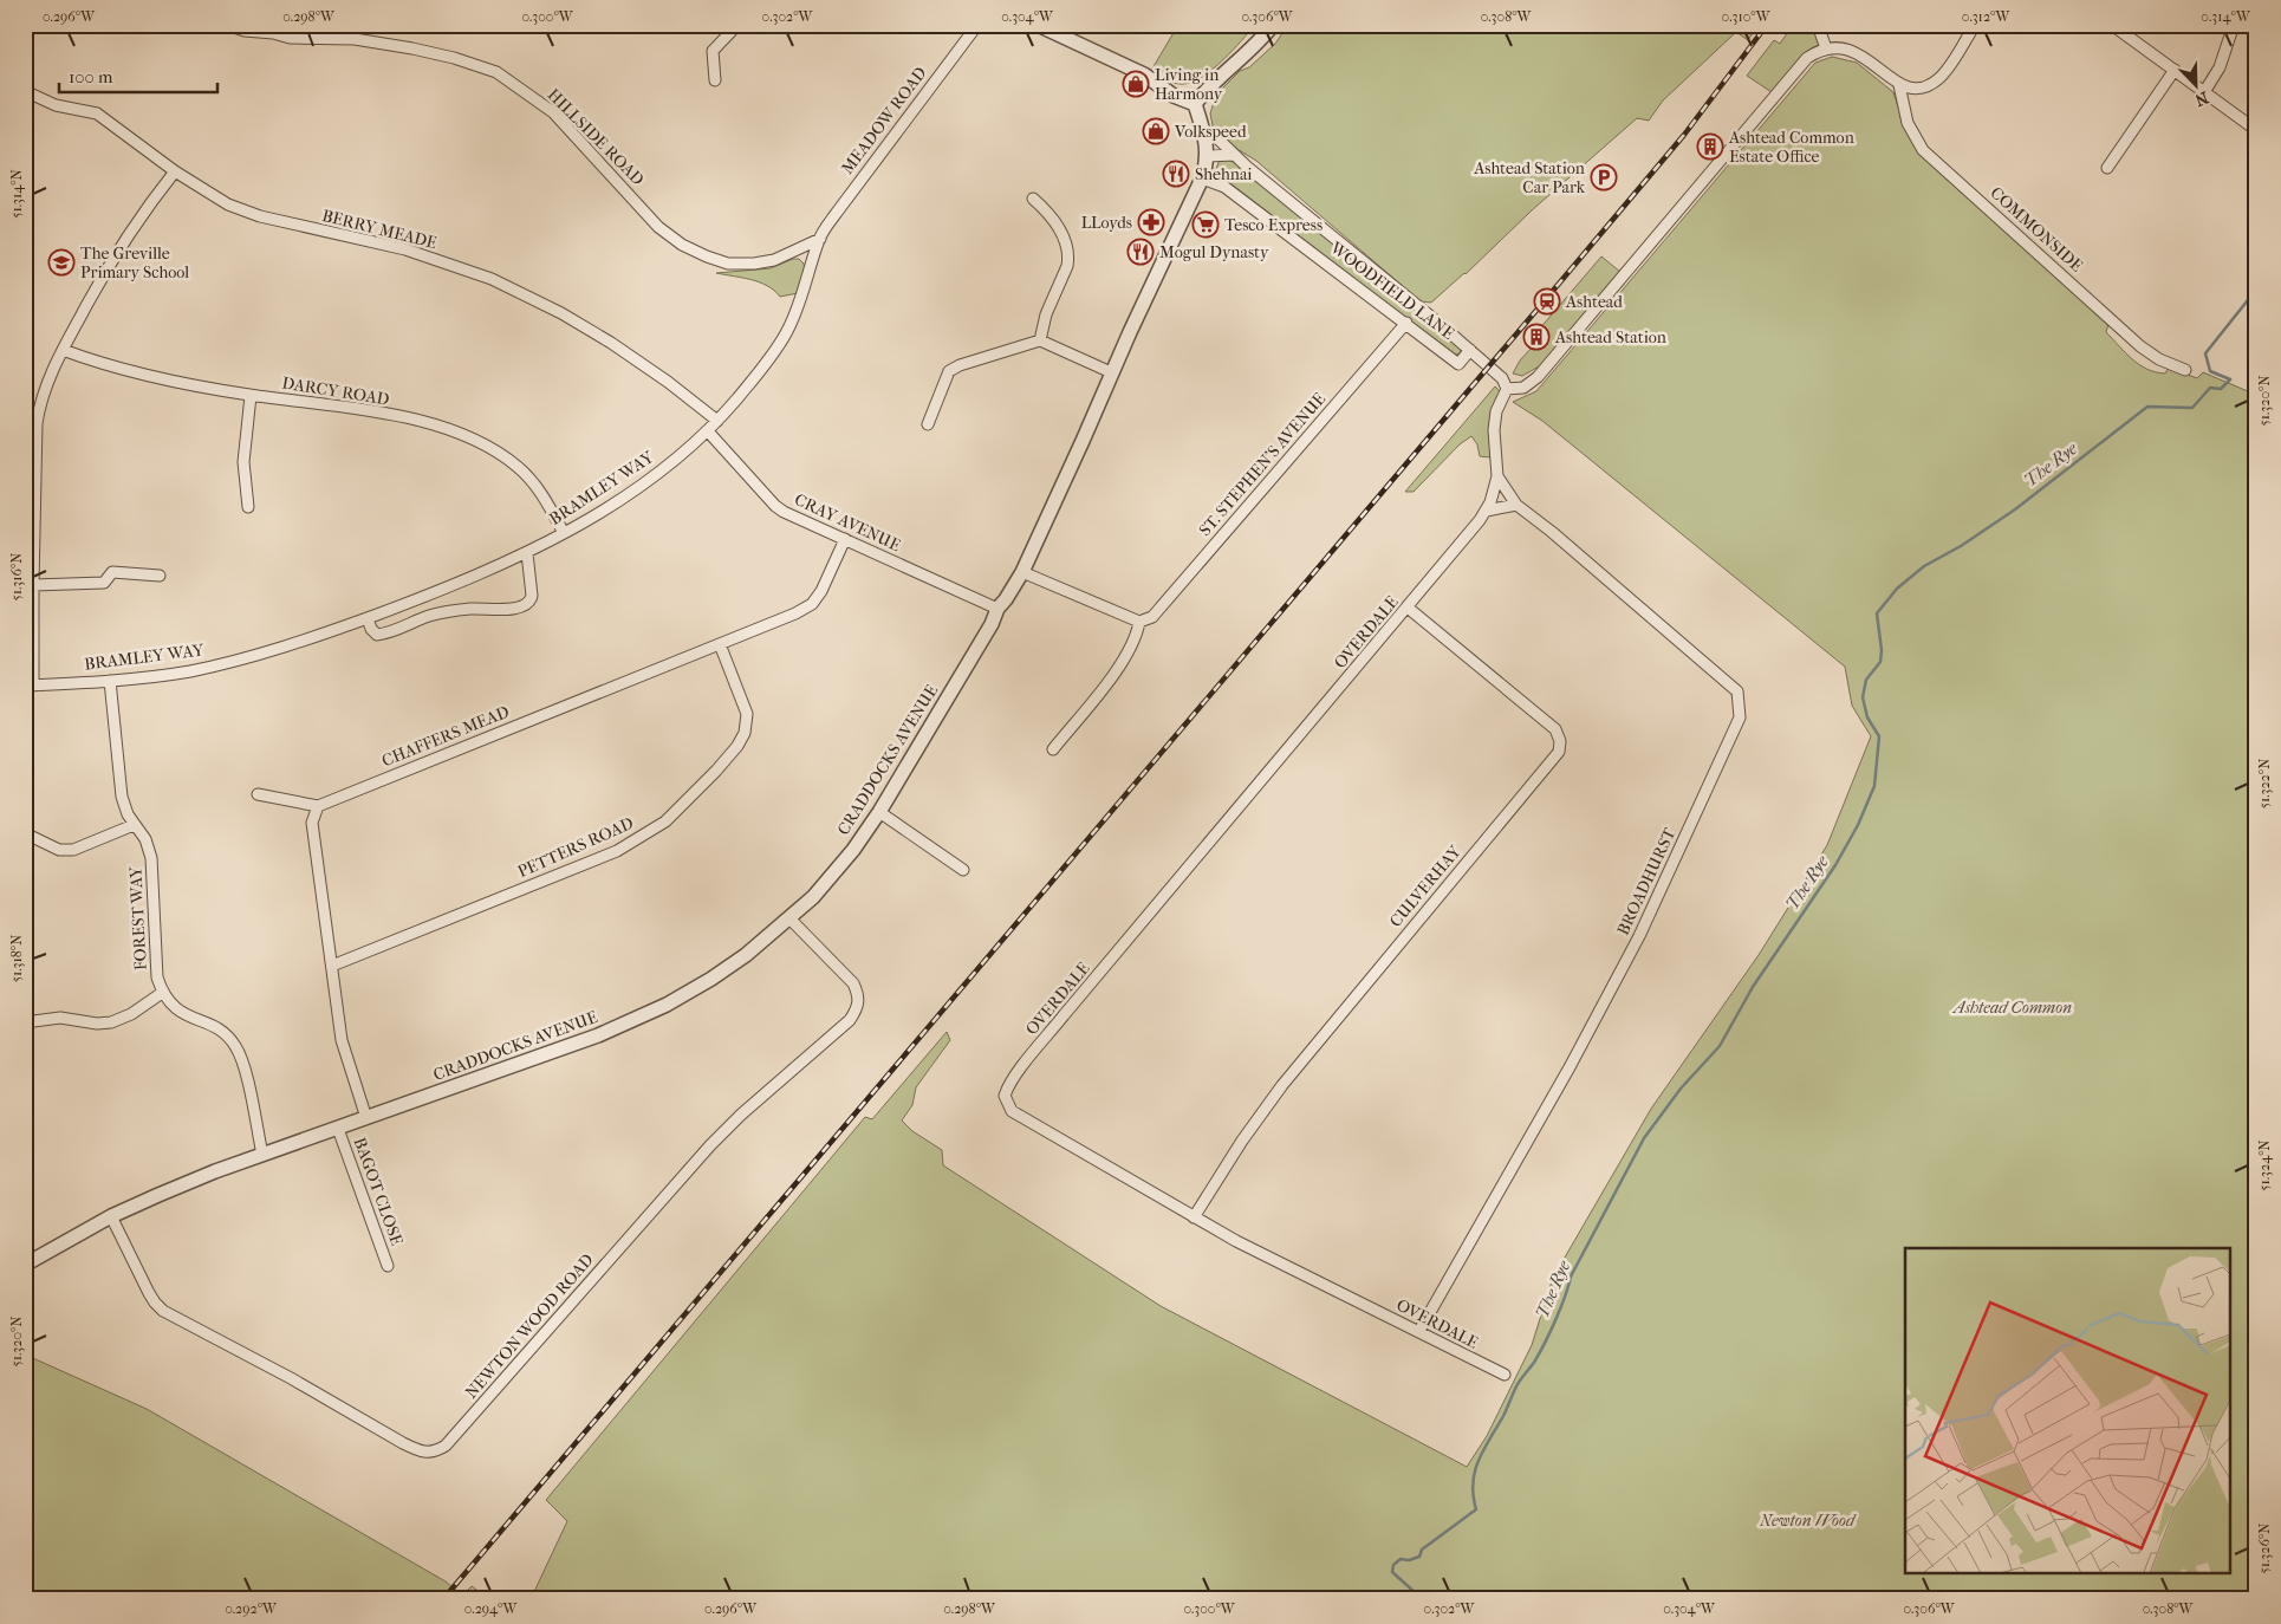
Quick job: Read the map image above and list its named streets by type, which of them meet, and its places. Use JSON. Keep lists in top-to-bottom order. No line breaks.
{"streets":{"street":["MEADOW ROAD","HILLSIDE ROAD","BERRY MEADE","COMMONSIDE","WOODFIELD LANE","DARCY ROAD","ST. STEPHEN'S AVENUE","BRAMLEY WAY","CRAY AVENUE","OVERDALE","CHAFFERS MEAD","CRADDOCKS AVENUE","PETTERS ROAD","BROADHURST","CULVERHAY","FOREST WAY","BAGOT CLOSE","NEWTON WOOD ROAD"]},"crossings":[["MEADOW ROAD","HILLSIDE ROAD"],["MEADOW ROAD","BRAMLEY WAY"],["HILLSIDE ROAD","BRAMLEY WAY"],["BERRY MEADE","BRAMLEY WAY"],["WOODFIELD LANE","ST. STEPHEN'S AVENUE"],["WOODFIELD LANE","CRADDOCKS AVENUE"],["WOODFIELD LANE","BROADHURST"],["DARCY ROAD","BRAMLEY WAY"],["BRAMLEY WAY","CRAY AVENUE"],["BRAMLEY WAY","FOREST WAY"],["CRAY AVENUE","CHAFFERS MEAD"],["CRAY AVENUE","CRADDOCKS AVENUE"],["OVERDALE","BROADHURST"],["OVERDALE","CULVERHAY"],["CHAFFERS MEAD","PETTERS ROAD"],["CRADDOCKS AVENUE","BAGOT CLOSE"],["CRADDOCKS AVENUE","NEWTON WOOD ROAD"]],"water":["The Rye"],"parks":["Ashtead Common","Newton Wood"],"places":{"shop":["Living in Harmony","Volkspeed"],"building":["Ashtead Common Estate Office","Ashtead Station"],"restaurant":["Shehnai","Mogul Dynasty"],"parking":["Ashtead Station Car Park"],"pharmacy":["LLoyds"],"supermarket":["Tesco Express"],"school or university":["The Greville Primary School"],"station":["Ashtead"]},"scale_bar":"100 m","north":"bottom right","coordinates":["0.296°W","0.298°W","0.300°W","0.302°W","0.304°W","0.306°W","0.308°W","0.310°W","0.312°W","0.314°W","51.314°N","51.320°N","51.316°N","51.322°N","51.318°N","51.324°N","51.326°N","0.292°W","0.294°W"]}
